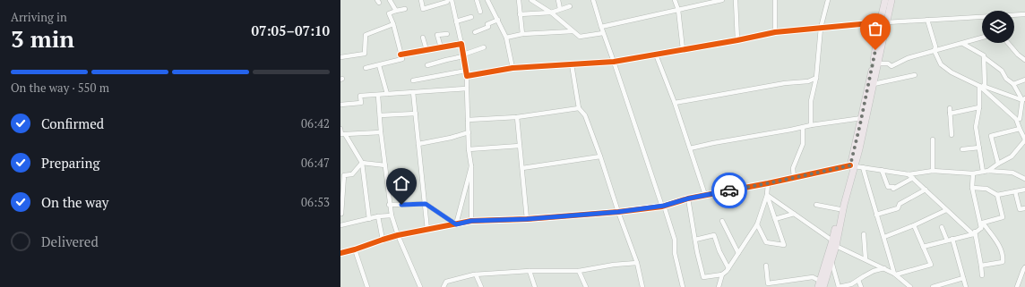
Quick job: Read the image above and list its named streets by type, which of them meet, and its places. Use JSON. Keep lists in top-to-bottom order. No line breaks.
{"page":{"heading":["3 min","Arriving in","07:05–07:10"],"bar":"On the way · 550 m","list":[["Confirmed","06:42"],["Preparing","06:47"],["On the way","06:53"],"Delivered"]}}
